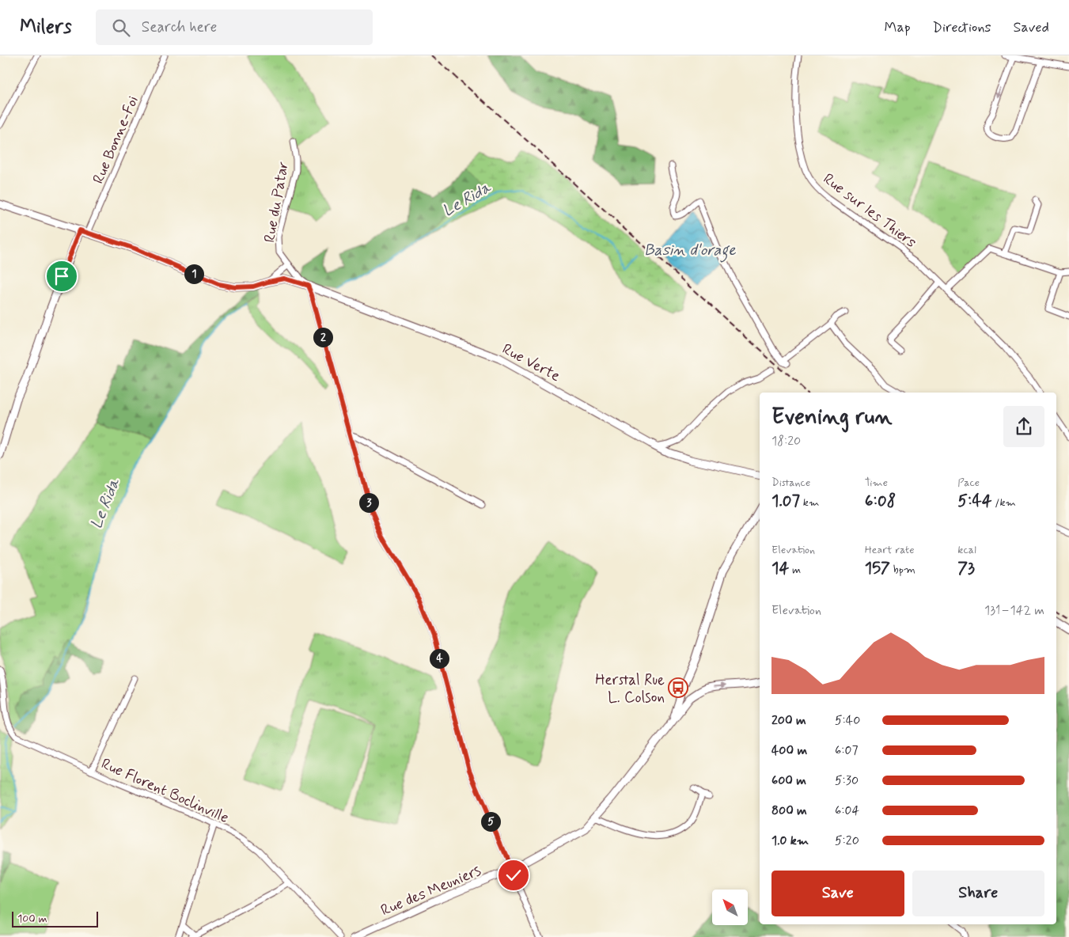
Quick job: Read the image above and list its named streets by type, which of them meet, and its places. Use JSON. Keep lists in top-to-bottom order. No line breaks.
{"streets":{"street":["Rue Bonne-Foi","Rue du Patar","Rue sur les Thiers","Rue Verte","Rue Florent Boclinville","Rue des Meuniers"]},"crossings":[["Rue du Patar","Rue Verte"]],"water":["Le Rida","Basin d'orage"],"places":{"bus stop":["Herstal Rue L. Colson"]},"scale_bar":"100 m","north":"top left","page":{"header":"Milers","search":"Search here","nav":["Map","Directions","Saved"],"pins":["1","2","3","4","5"],"heading":["Evening run","18:20"],"stats":[["Distance","1.07 km"],["Time","6:08"],["Pace","5:44 /km"],["Elevation","14 m"],["Heart rate","157 bpm"],["kcal","73"]],"chart":["Elevation","131–142 m"],"list":[{"name":"200 m","note":"5:40"},{"name":"400 m","note":"6:07"},{"name":"600 m","note":"5:30"},{"name":"800 m","note":"6:04"},{"name":"1.0 km","note":"5:20"}],"buttons":["Save","Share"],"scale":"100 m"}}
